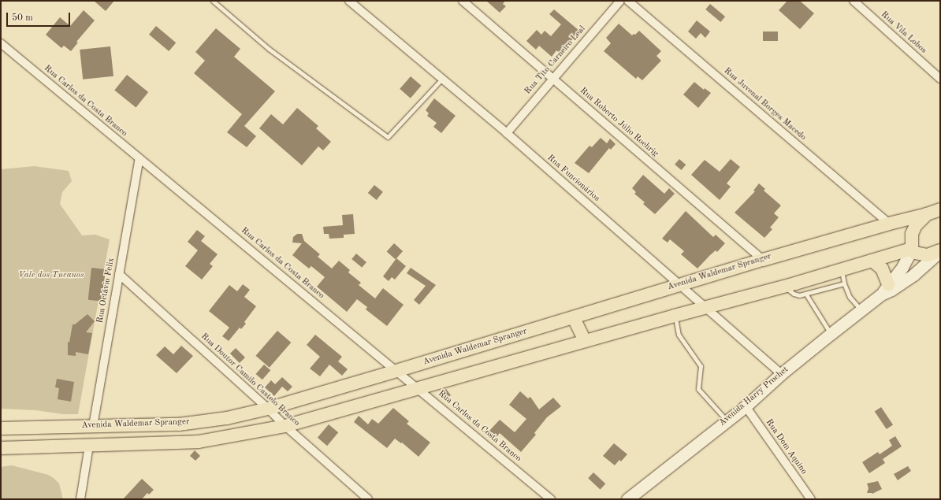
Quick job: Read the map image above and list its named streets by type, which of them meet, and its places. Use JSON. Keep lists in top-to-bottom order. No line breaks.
{"streets":{"main road":["Avenida Waldemar Spranger"],"street":["Rua Vila Lobos","Rua Tito Carneiro Leal","Rua Carlos da Costa Branco","Rua Juvenal Borges Macedo","Rua Roberto Júlio Roehrig","Rua Funcionários","Rua Octávio Felix","Rua Doutor Camilo Castelo Branco","Avenida Harry Prochet","Rua Dom Aquino"]},"crossings":[["Rua Tito Carneiro Leal","Rua Roberto Júlio Roehrig"],["Rua Tito Carneiro Leal","Rua Funcionários"],["Rua Carlos da Costa Branco","Avenida Waldemar Spranger"],["Rua Carlos da Costa Branco","Rua Octávio Felix"],["Rua Juvenal Borges Macedo","Avenida Waldemar Spranger"],["Rua Roberto Júlio Roehrig","Avenida Waldemar Spranger"],["Rua Funcionários","Avenida Waldemar Spranger"],["Rua Funcionários","Avenida Harry Prochet"],["Avenida Waldemar Spranger","Rua Octávio Felix"],["Avenida Waldemar Spranger","Rua Doutor Camilo Castelo Branco"],["Rua Octávio Felix","Rua Doutor Camilo Castelo Branco"],["Avenida Harry Prochet","Rua Dom Aquino"]],"parks":["Vale dos Tucanos"],"scale_bar":"50 m"}
